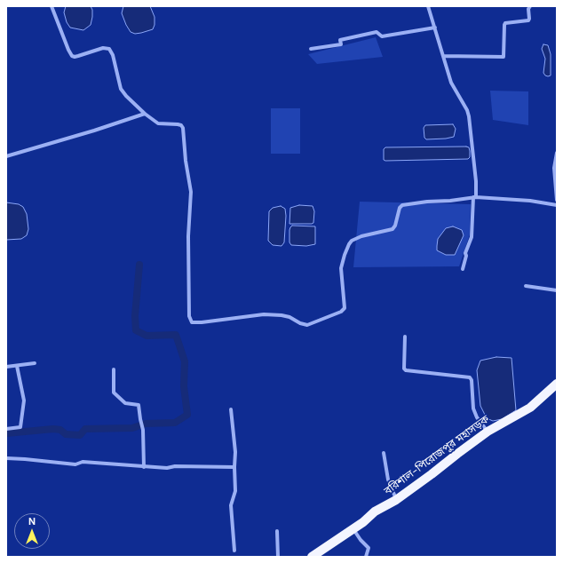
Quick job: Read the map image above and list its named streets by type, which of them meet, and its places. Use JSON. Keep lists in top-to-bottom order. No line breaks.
{"streets":{"highway":["বরিশাল-পিরোজপুর মহাসড়ক"]},"north":"top"}
